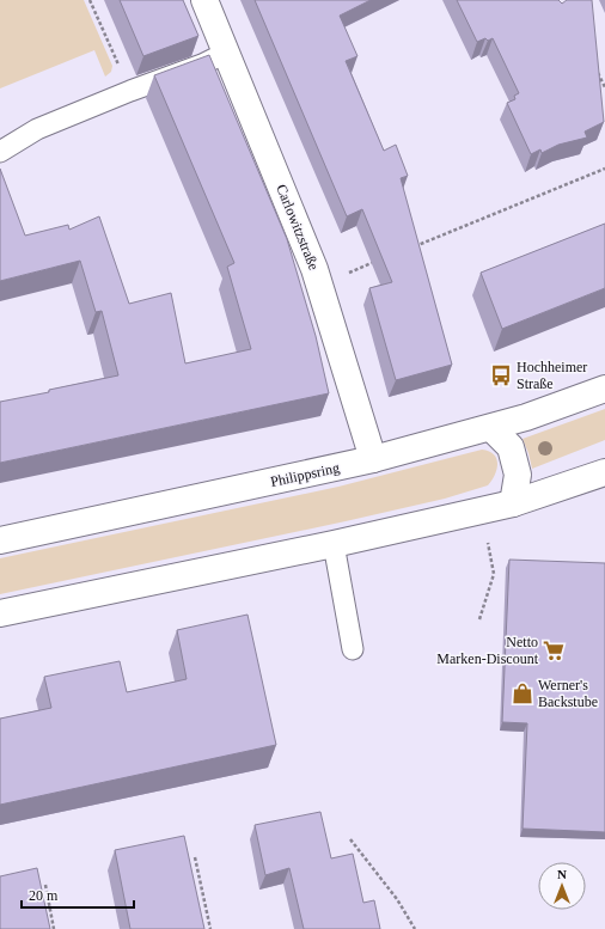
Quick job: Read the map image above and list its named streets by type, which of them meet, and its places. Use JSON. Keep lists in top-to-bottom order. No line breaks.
{"streets":{"main road":["Carlowitzstraße","Philippsring"]},"crossings":[["Carlowitzstraße","Philippsring"]],"places":{"bus stop":["Hochheimer Straße"],"supermarket":["Netto Marken-Discount"],"shop":["Werner's Backstube"]},"scale_bar":"20 m","north":"top"}
